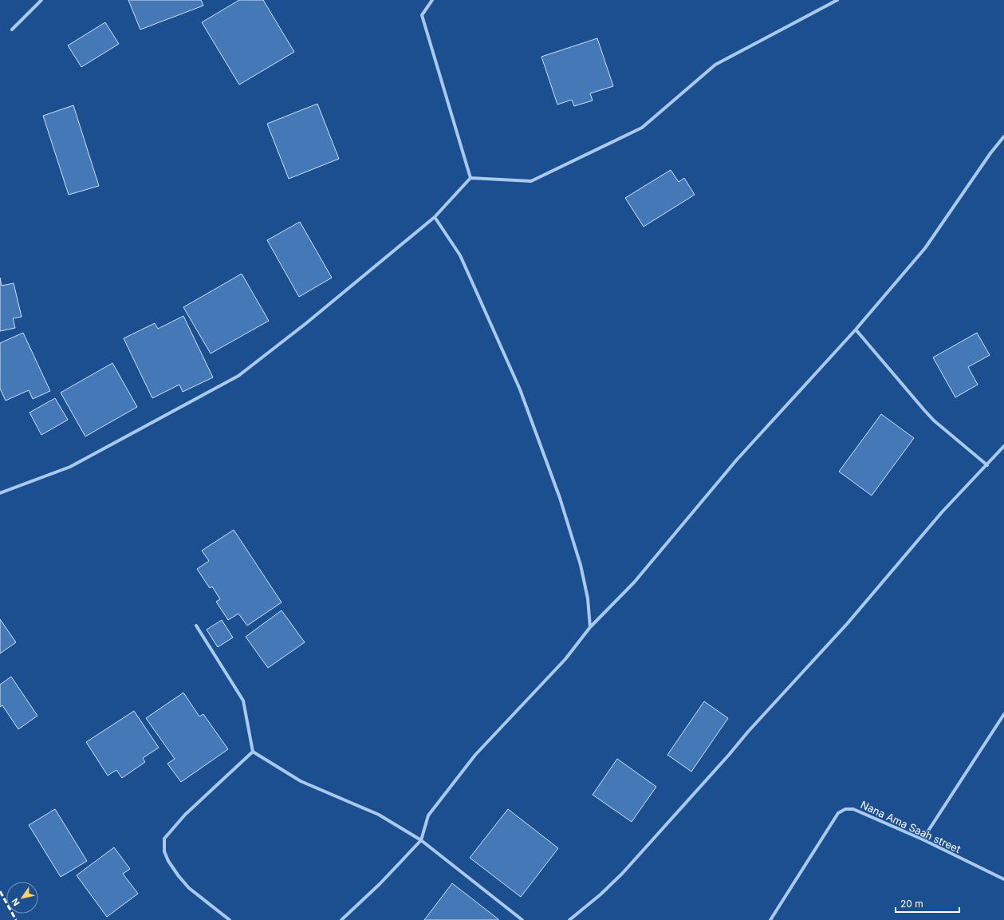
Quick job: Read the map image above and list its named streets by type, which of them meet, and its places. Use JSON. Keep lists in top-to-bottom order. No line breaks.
{"streets":{"street":["Nana Ama Saah street"]},"scale_bar":"20 m","north":"bottom left"}
